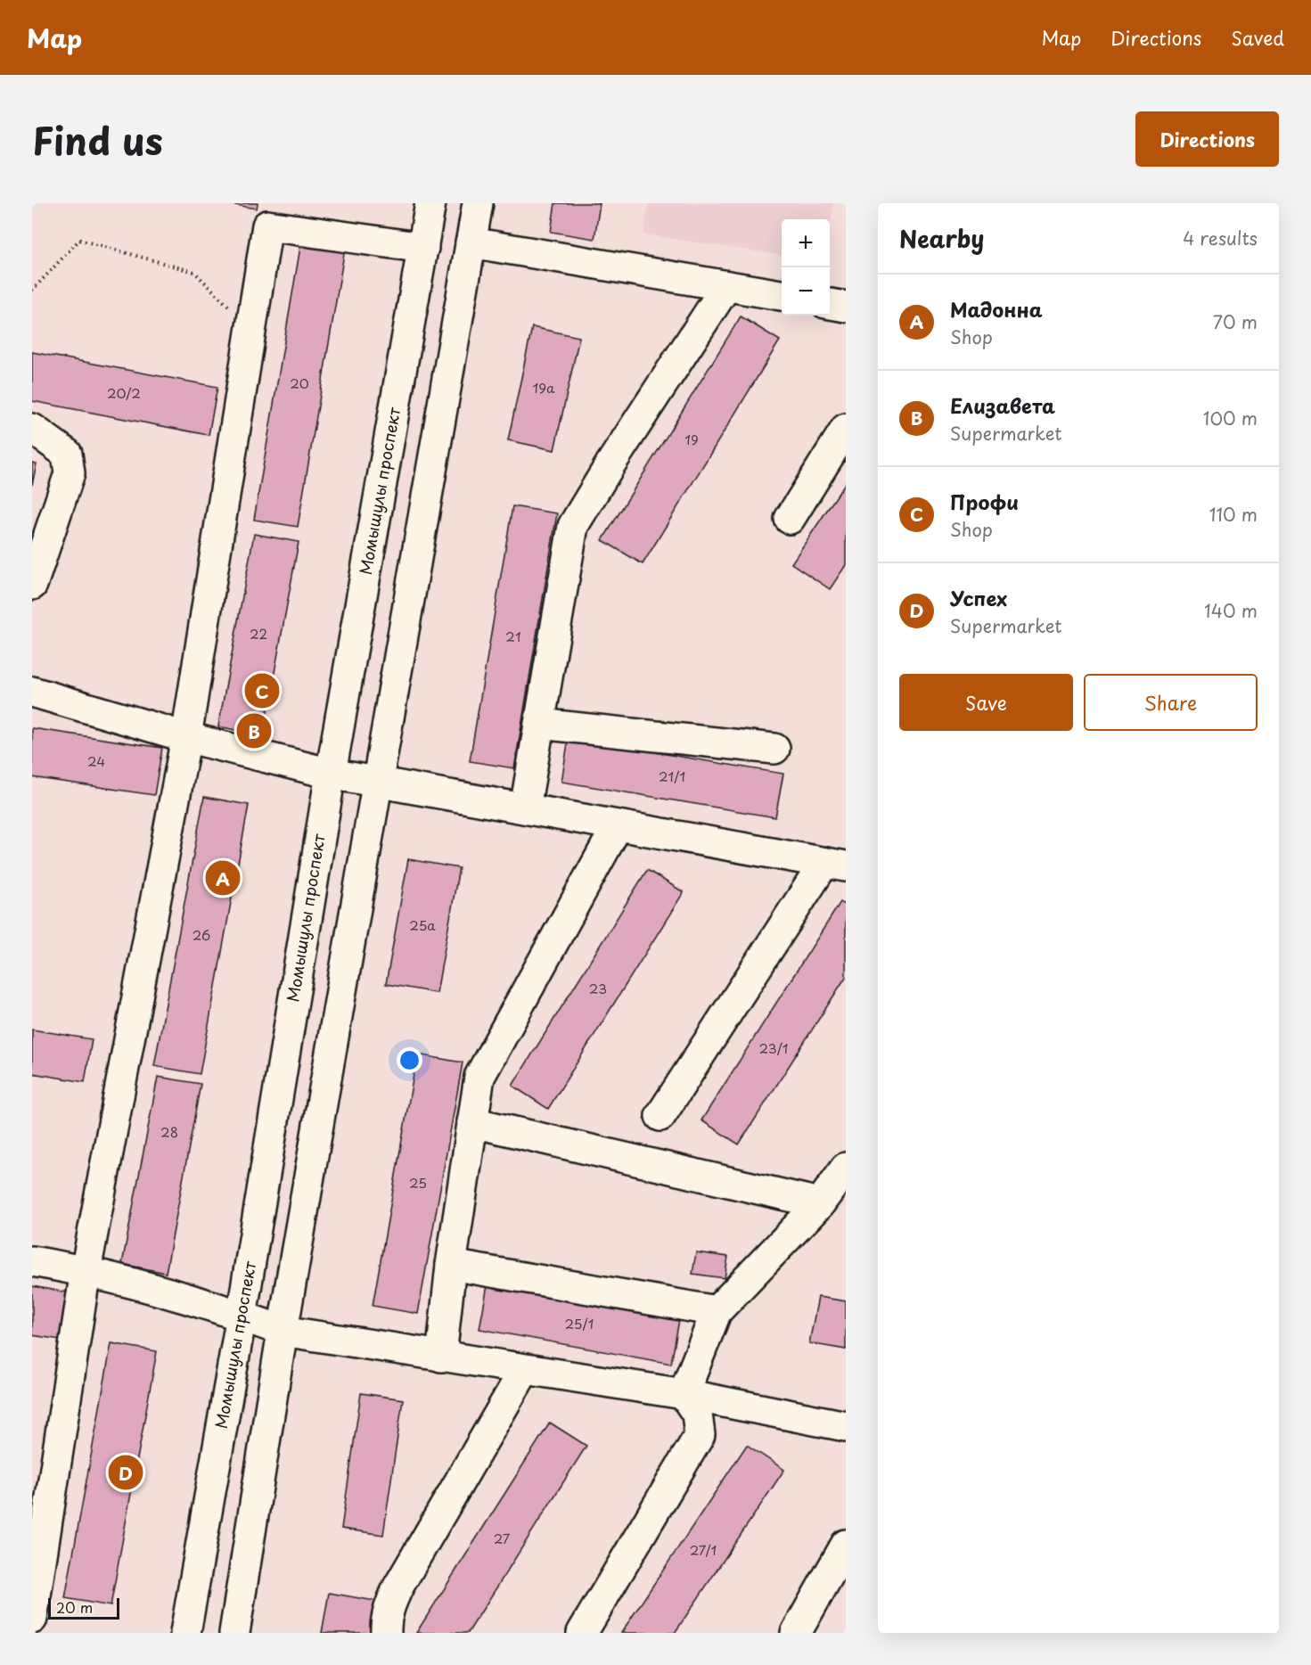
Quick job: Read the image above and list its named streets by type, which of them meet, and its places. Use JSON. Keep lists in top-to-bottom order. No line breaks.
{"streets":{"street":["Момышулы проспект"]},"house_numbers":["20","19а","20/2","19","22","21","24","21/1","25а","26","23","23/1","28","25","25/1","27","27/1"],"scale_bar":"20 m","page":{"header":"Map","nav":["Map","Directions","Saved"],"title":"Find us","buttons":["Directions",["Save","Share"]],"heading":["Nearby","4 results"],"map_buttons":["+","−"],"list":[{"mark":"A","name":"Мадонна","note":"Shop","value":"70 m"},{"mark":"B","name":"Елизавета","note":"Supermarket","value":"100 m"},{"mark":"C","name":"Профи","note":"Shop","value":"110 m"},{"mark":"D","name":"Успех","note":"Supermarket","value":"140 m"}],"pins":["C","B","A","D"],"scale":"20 m"}}
